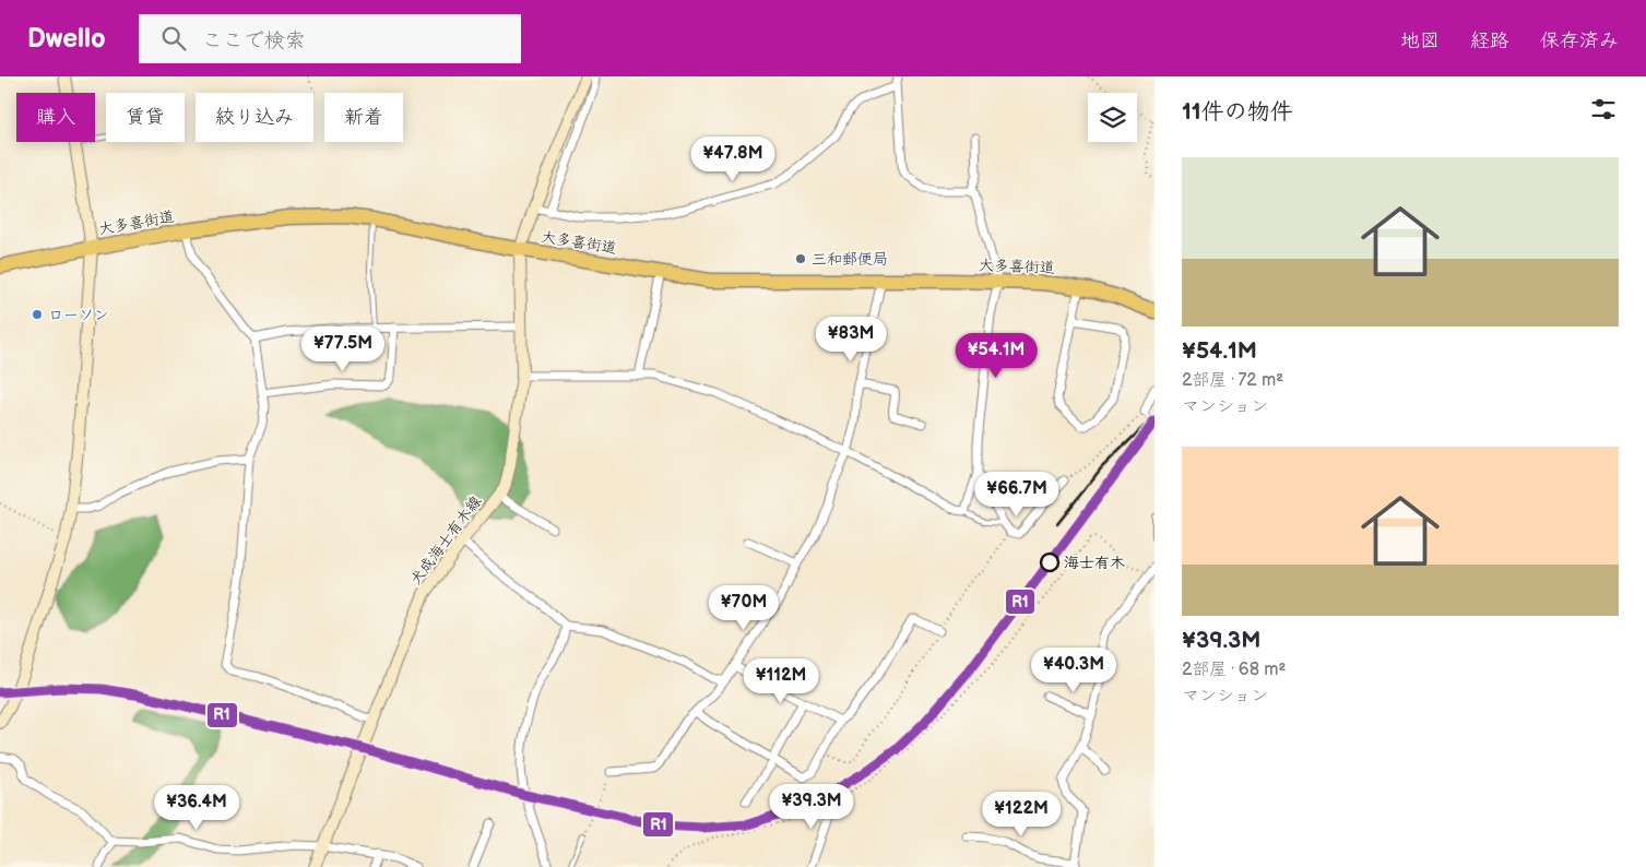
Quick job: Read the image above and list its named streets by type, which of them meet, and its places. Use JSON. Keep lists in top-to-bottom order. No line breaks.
{"streets":{"highway":["大多喜街道"],"street":["犬成海士有木線"]},"crossings":[["大多喜街道","犬成海士有木線"]],"places":["三和郵便局","ローソン","海士有木"],"lines":["transit line R1"],"page":{"header":"Dwello","search":"ここで検索","nav":["地図","経路","保存済み"],"heading":"11件の物件","chip":["購入","賃貸","絞り込み","新着"],"price":["¥47.8M","¥83M","¥77.5M","¥54.1M","¥66.7M","¥70M","¥40.3M","¥112M","¥39.3M","¥36.4M","¥122M"],"list":[{"name":"¥54.1M","note":"2部屋 · 72 m² · マンション"},{"name":"¥39.3M","note":"2部屋 · 68 m² · マンション"}]}}
